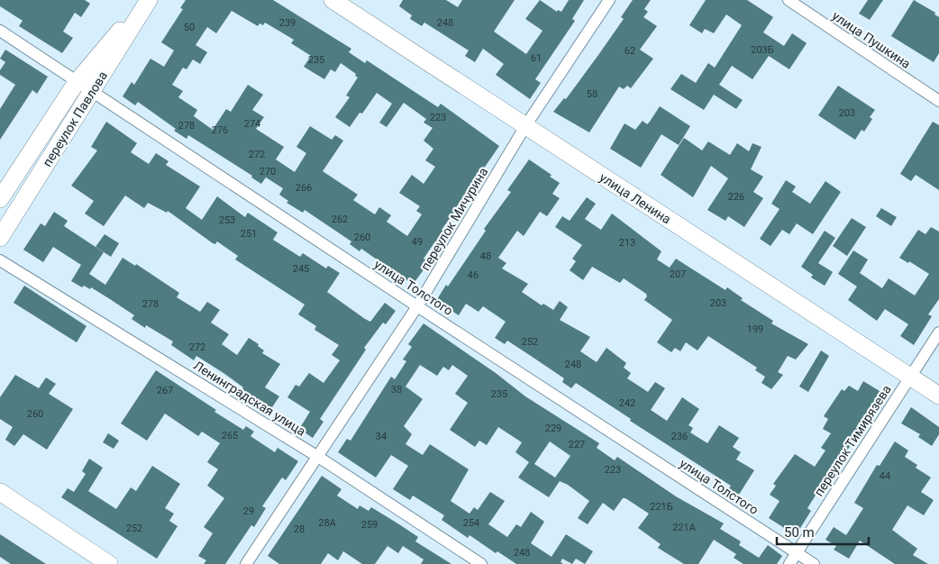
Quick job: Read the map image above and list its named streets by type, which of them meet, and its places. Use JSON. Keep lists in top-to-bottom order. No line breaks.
{"streets":{"street":["улица Пушкина","переулок Павлова","улица Ленина","переулок Мичурина","улица Толстого","Ленинградская улица","переулок Тимирязева"]},"crossings":[["переулок Павлова","улица Толстого"],["улица Ленина","переулок Мичурина"],["улица Ленина","переулок Тимирязева"],["переулок Мичурина","улица Толстого"],["переулок Мичурина","Ленинградская улица"],["улица Толстого","переулок Тимирязева"]],"house_numbers":["239","248","50","203Б","62","61","235","58","203","223","274","278","276","272","270","266","226","262","253","251","260","49","213","48","245","207","46","203","278","199","252","272","248","38","267","235","242","260","229","265","34","236","227","223","44","221Б","29","28А","254","259","221А","252","28","248"],"scale_bar":"50 m"}
